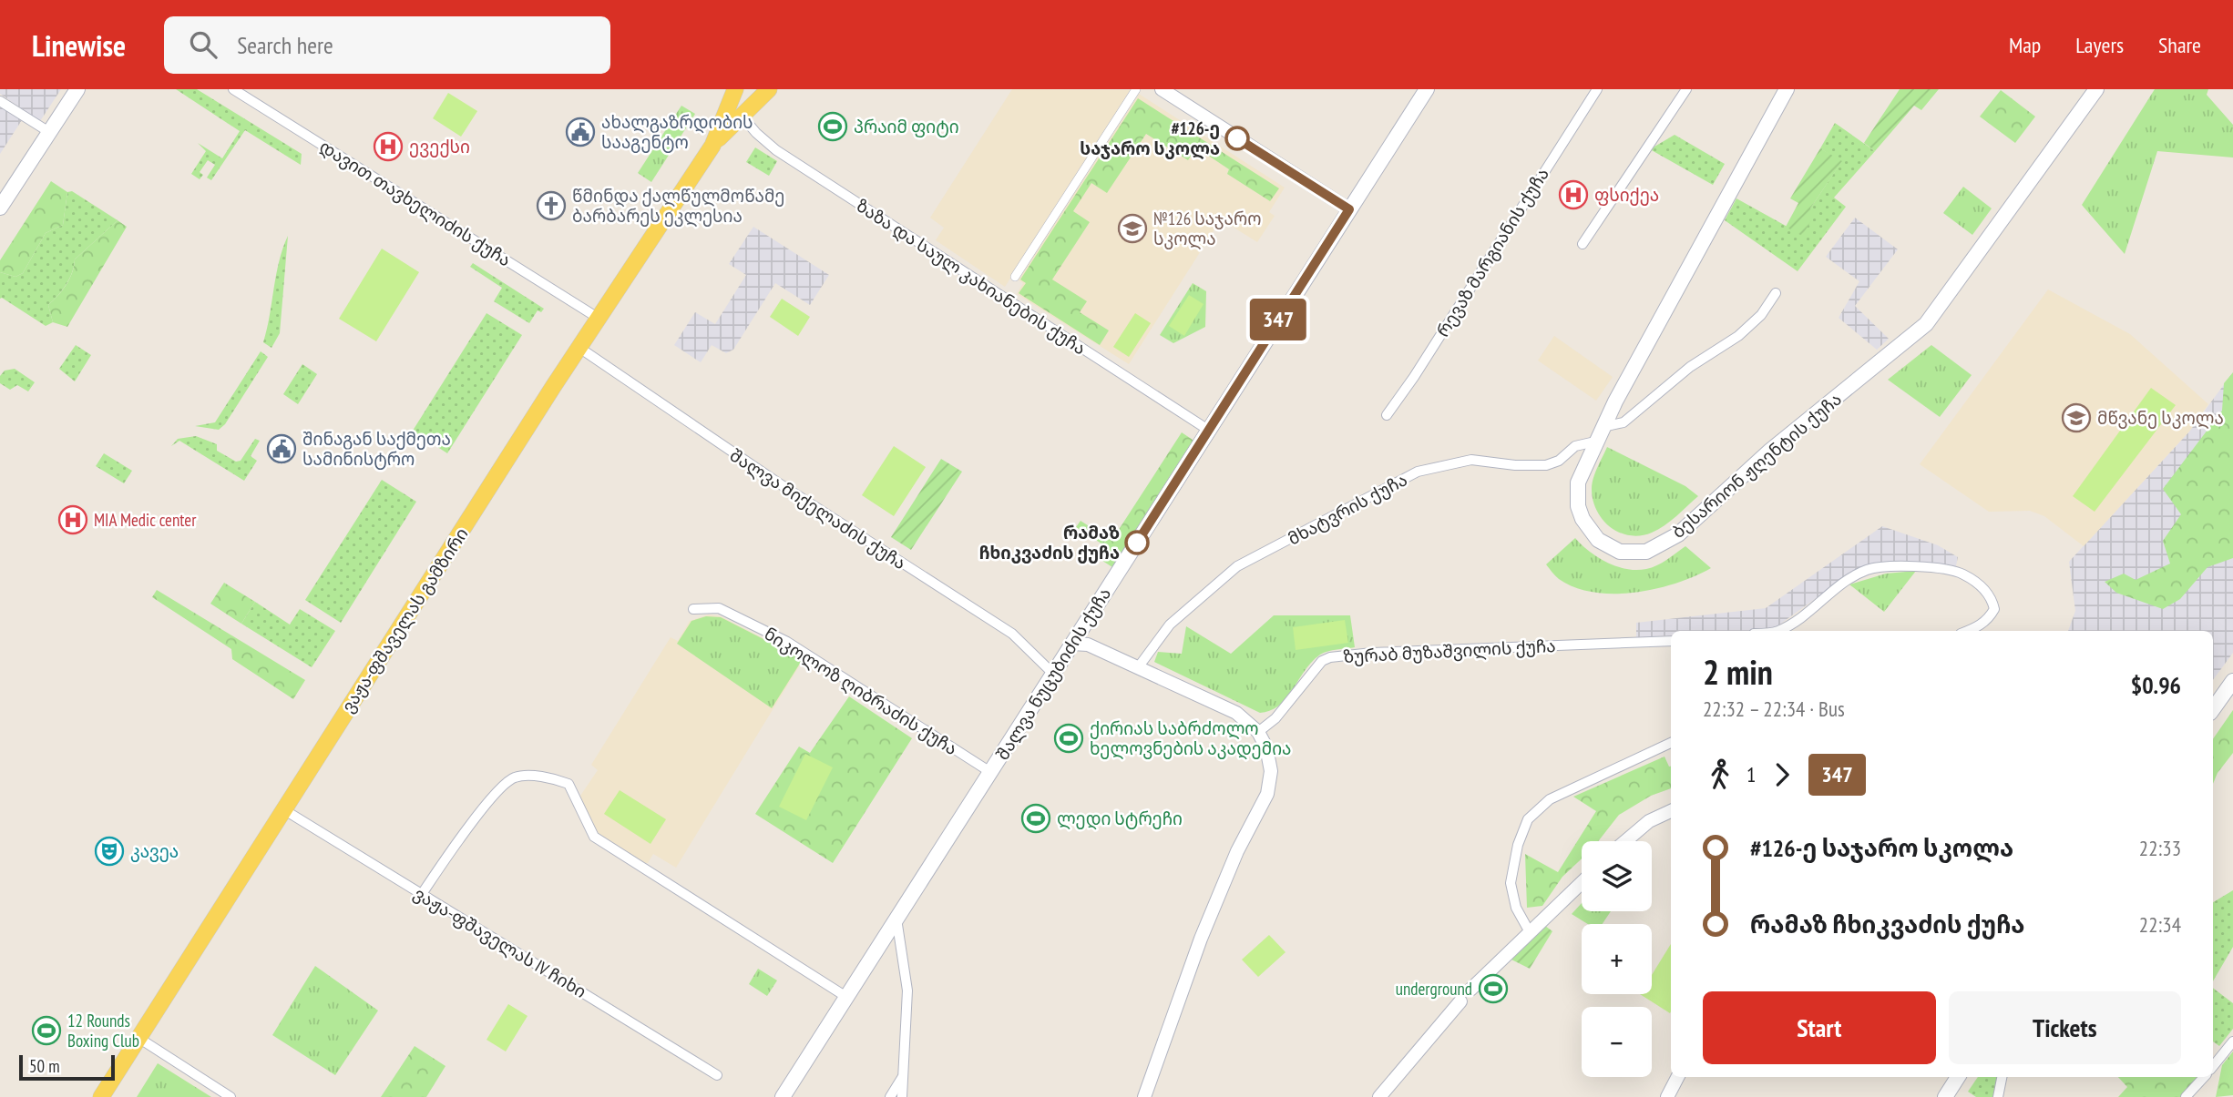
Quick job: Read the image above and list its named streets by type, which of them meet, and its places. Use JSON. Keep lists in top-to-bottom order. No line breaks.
{"streets":{"main road":["ბესარიონ ჟღენტის ქუჩა","ვაჟა-ფშაველას გამზირი","შალვა ნუცუბიძის ქუჩა"],"street":["დავით თავხელიძის ქუჩა","რევაზ მარგიანის ქუჩა","ზაზა და საულ კახიანების ქუჩა","შალვა მიქელაძის ქუჩა","მხატვრის ქუჩა","ზურაბ მუზაშვილის ქუჩა","ნიკოლოზ ღიბრაძის ქუჩა","ვაჟა-ფშაველას IV ჩიხი"]},"crossings":[["დავით თავხელიძის ქუჩა","ვაჟა-ფშაველას გამზირი"],["ზაზა და საულ კახიანების ქუჩა","ვაჟა-ფშაველას გამზირი"],["ზაზა და საულ კახიანების ქუჩა","შალვა ნუცუბიძის ქუჩა"],["ბესარიონ ჟღენტის ქუჩა","მხატვრის ქუჩა"],["შალვა მიქელაძის ქუჩა","ვაჟა-ფშაველას გამზირი"],["შალვა მიქელაძის ქუჩა","შალვა ნუცუბიძის ქუჩა"],["ვაჟა-ფშაველას გამზირი","ვაჟა-ფშაველას IV ჩიხი"],["შალვა ნუცუბიძის ქუჩა","ნიკოლოზ ღიბრაძის ქუჩა"]],"places":{"sports":["პრაიმ ფიტი","ქირიას საბრძოლო ხელოვნების აკადემია","ლედი სტრეჩი","underground","12 Rounds Boxing Club"],"public building":["ახალგაზრდობის სააგენტო","შინაგან საქმეთა სამინისტრო"],"other":["#126-ე საჯარო სკოლა","რამაზ ჩხიკვაძის ქუჩა"],"hospital":["ევექსი","ფსიქეა","MIA Medic center"],"church":["წმინდა ქალწულმოწამე ბარბარეს ეკლესია"],"school or university":["№126 საჯარო სკოლა","მწვანე სკოლა"],"theatre":["კავეა"]},"lines":["bus line 347"],"scale_bar":"50 m","page":{"header":"Linewise","search":"Search here","nav":["Map","Layers","Share"],"on_map":"347","heading":["2 min","22:32 – 22:34 · Bus","$0.96"],"legs":["1","347"],"list":[{"name":"#126-ე საჯარო სკოლა","value":"22:33"},{"name":"რამაზ ჩხიკვაძის ქუჩა","value":"22:34"}],"map_buttons":["+","−"],"buttons":["Start","Tickets"],"scale":"50 m"}}
